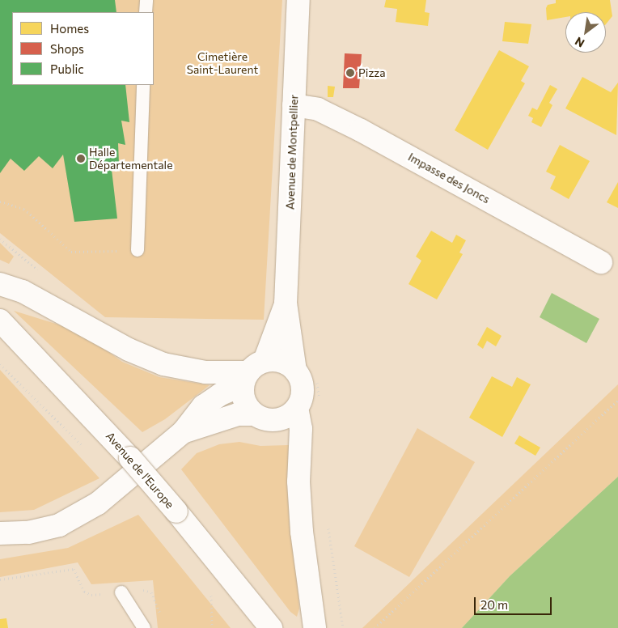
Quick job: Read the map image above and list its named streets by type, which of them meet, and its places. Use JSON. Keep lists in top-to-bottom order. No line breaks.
{"streets":{"street":["Avenue de Montpellier","Impasse des Joncs","Avenue de l'Europe"]},"crossings":[["Avenue de Montpellier","Impasse des Joncs"]],"parks":["Cimetière Saint-Laurent"],"places":["Pizza","Halle Départementale"],"legend":["Homes","Shops","Public"],"scale_bar":"20 m","north":"bottom left"}
